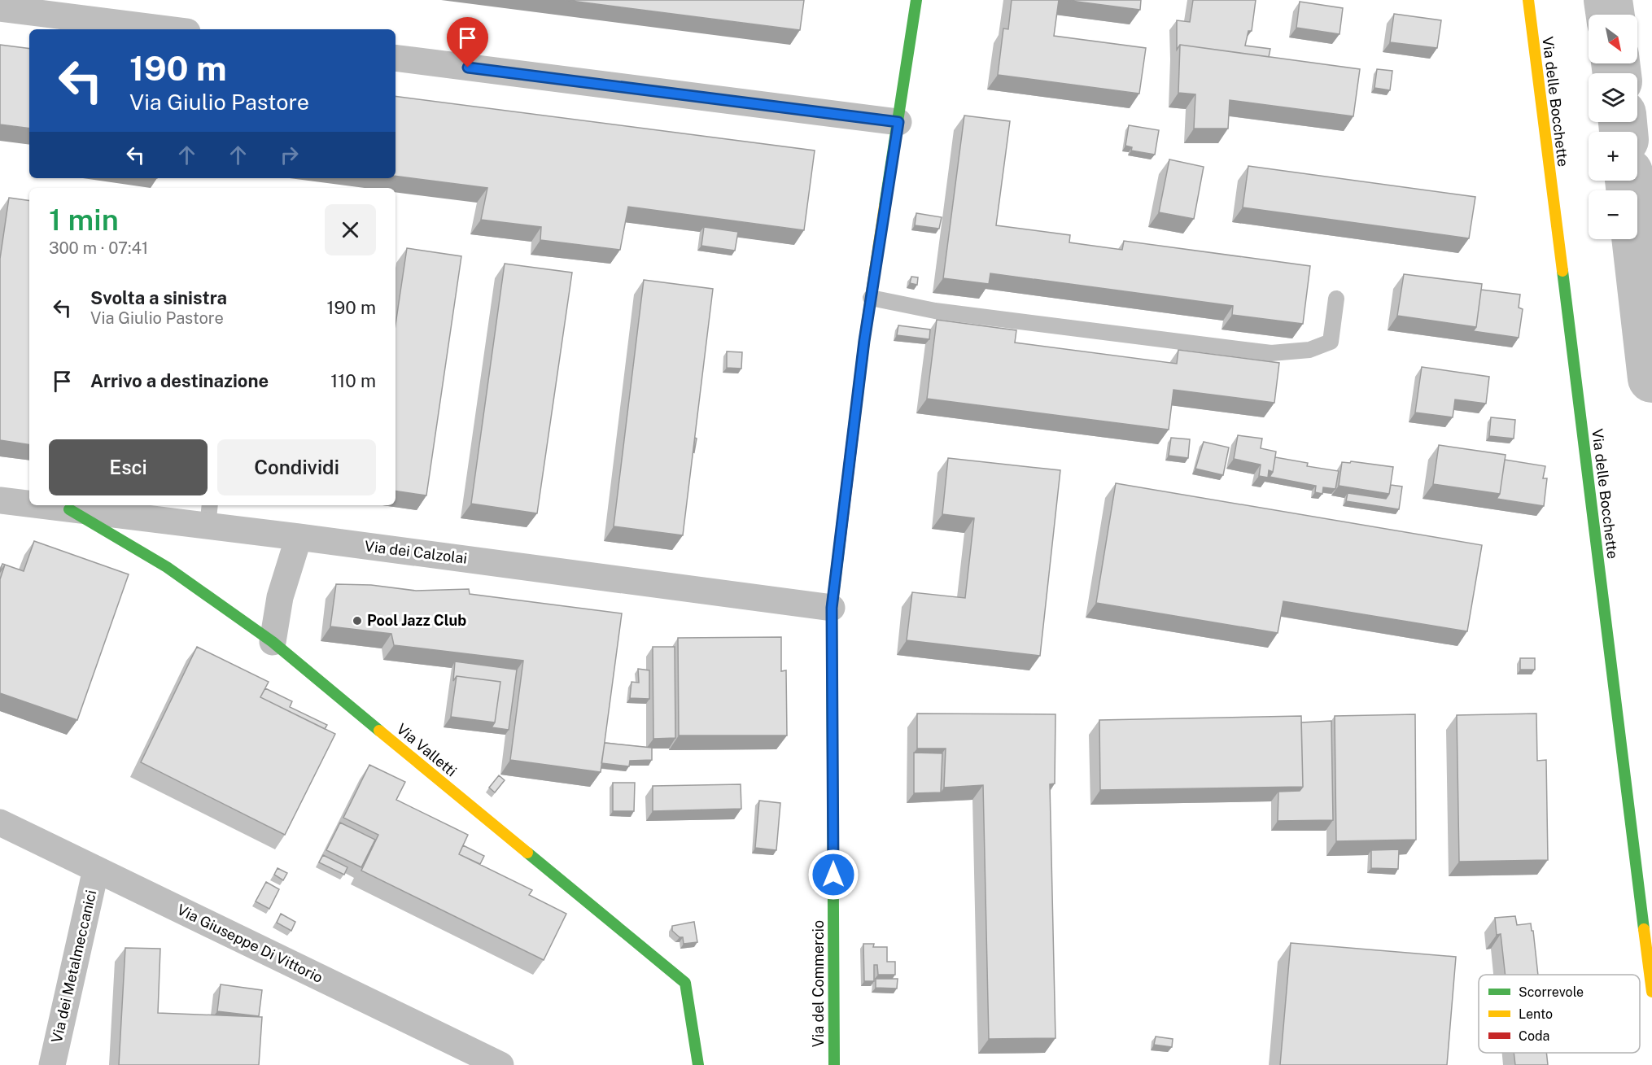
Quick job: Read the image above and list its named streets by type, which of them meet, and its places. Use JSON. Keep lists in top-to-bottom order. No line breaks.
{"streets":{"street":["Via delle Bocchette","Via dei Calzolai","Via Valletti","Via Giuseppe Di Vittorio","Via dei Metalmeccanici","Via del Commercio"]},"crossings":[["Via dei Calzolai","Via Valletti"],["Via dei Calzolai","Via del Commercio"],["Via Giuseppe Di Vittorio","Via dei Metalmeccanici"]],"places":["Pool Jazz Club"],"legend":["Scorrevole","Lento","Coda"],"north":"bottom right","page":{"map_buttons":["+","−"],"turn":["190 m","Via Giulio Pastore"],"heading":["1 min","300 m · 07:41"],"list":[{"name":"Svolta a sinistra","note":"Via Giulio Pastore","value":"190 m"},{"name":"Arrivo a destinazione","value":"110 m"}],"buttons":["Esci","Condividi"]}}
